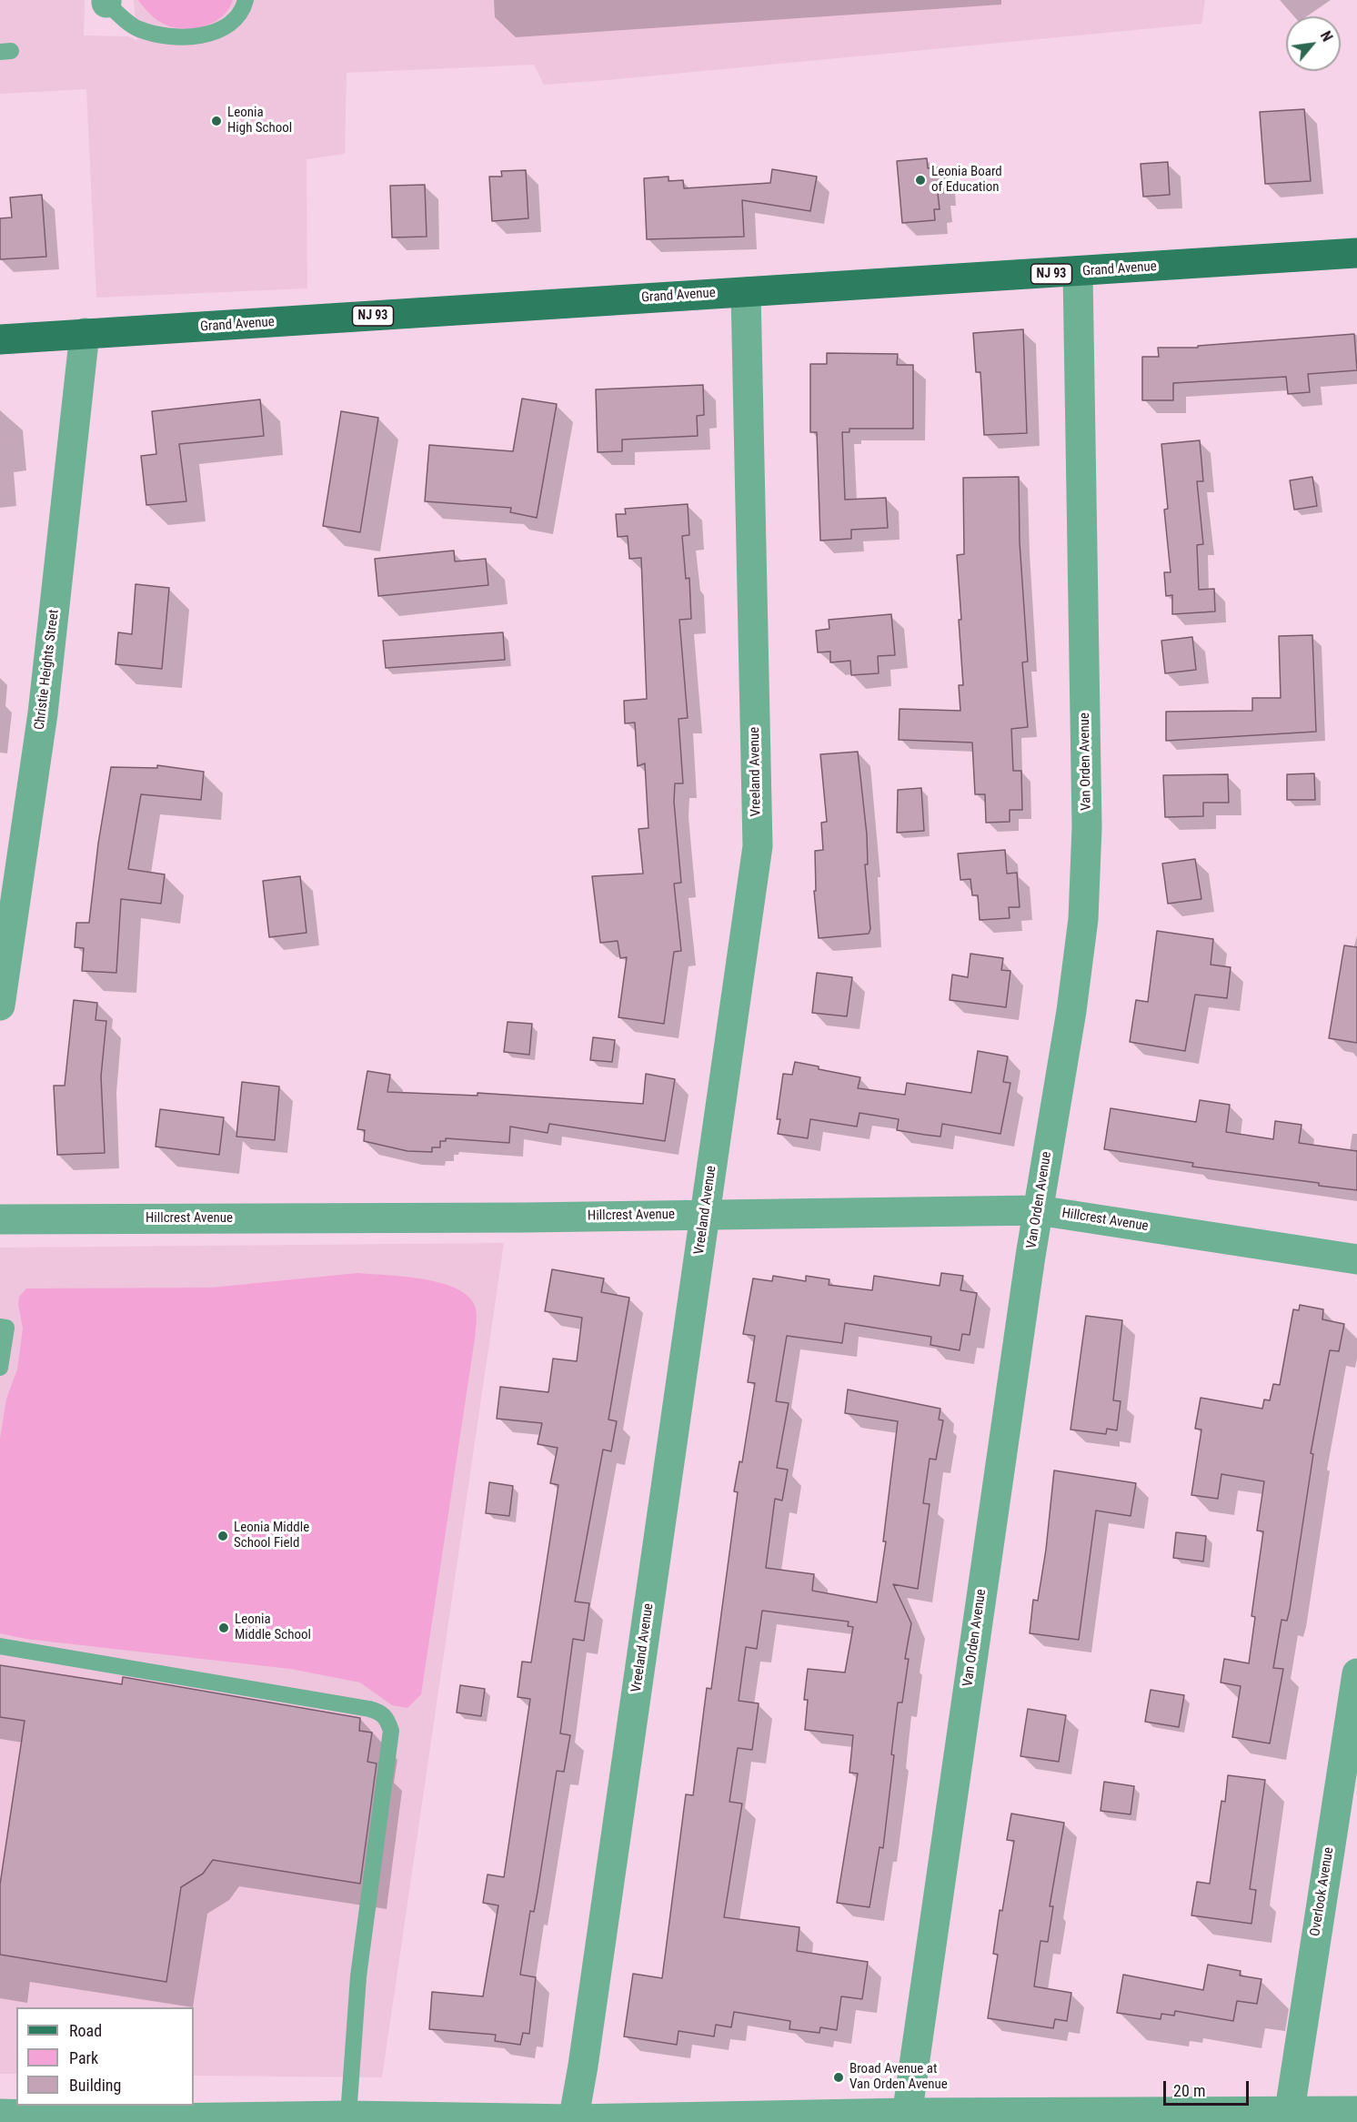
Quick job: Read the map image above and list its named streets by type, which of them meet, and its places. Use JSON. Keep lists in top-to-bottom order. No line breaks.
{"streets":{"main road":["Grand Avenue","NJ 93"],"street":["Christie Heights Street","Van Orden Avenue","Vreeland Avenue","Hillcrest Avenue","Overlook Avenue"]},"crossings":[["Grand Avenue","Christie Heights Street"],["Grand Avenue","Van Orden Avenue"],["Grand Avenue","Vreeland Avenue"],["Van Orden Avenue","Hillcrest Avenue"],["Vreeland Avenue","Hillcrest Avenue"]],"places":["Leonia High School","Leonia Board of Education","Leonia Middle School Field","Leonia Middle School","Broad Avenue at Van Orden Avenue"],"legend":["Road","Park","Building"],"scale_bar":"20 m","north":"top right"}
